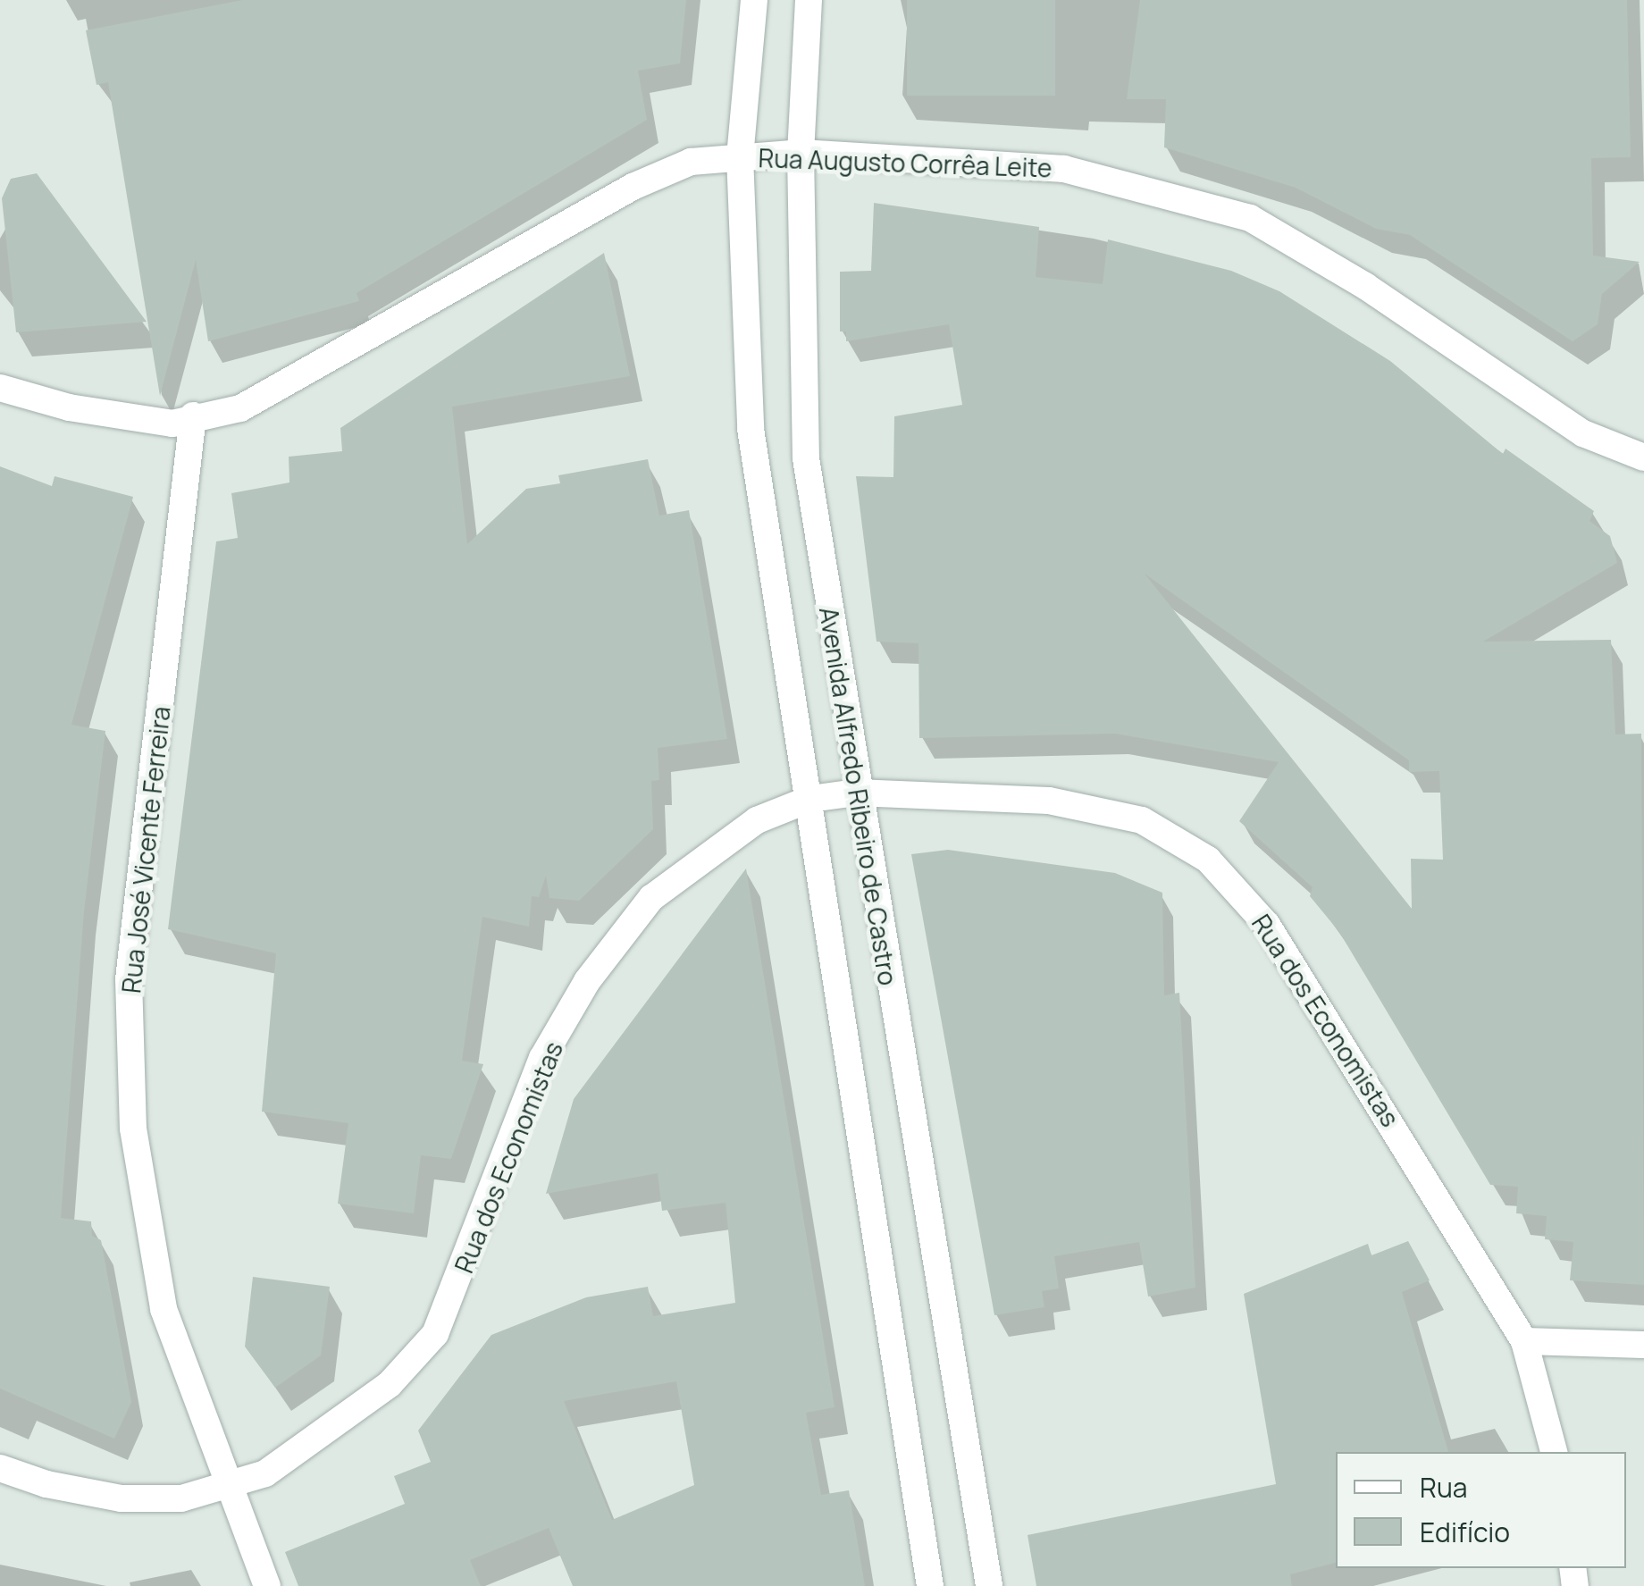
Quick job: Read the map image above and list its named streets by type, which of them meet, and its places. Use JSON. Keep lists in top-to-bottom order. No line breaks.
{"streets":{"street":["Rua Augusto Corrêa Leite","Avenida Alfredo Ribeiro de Castro","Rua José Vicente Ferreira","Rua dos Economistas"]},"crossings":[["Rua Augusto Corrêa Leite","Avenida Alfredo Ribeiro de Castro"],["Rua Augusto Corrêa Leite","Rua José Vicente Ferreira"],["Avenida Alfredo Ribeiro de Castro","Rua dos Economistas"],["Rua José Vicente Ferreira","Rua dos Economistas"]],"legend":["Rua","Edifício"]}
